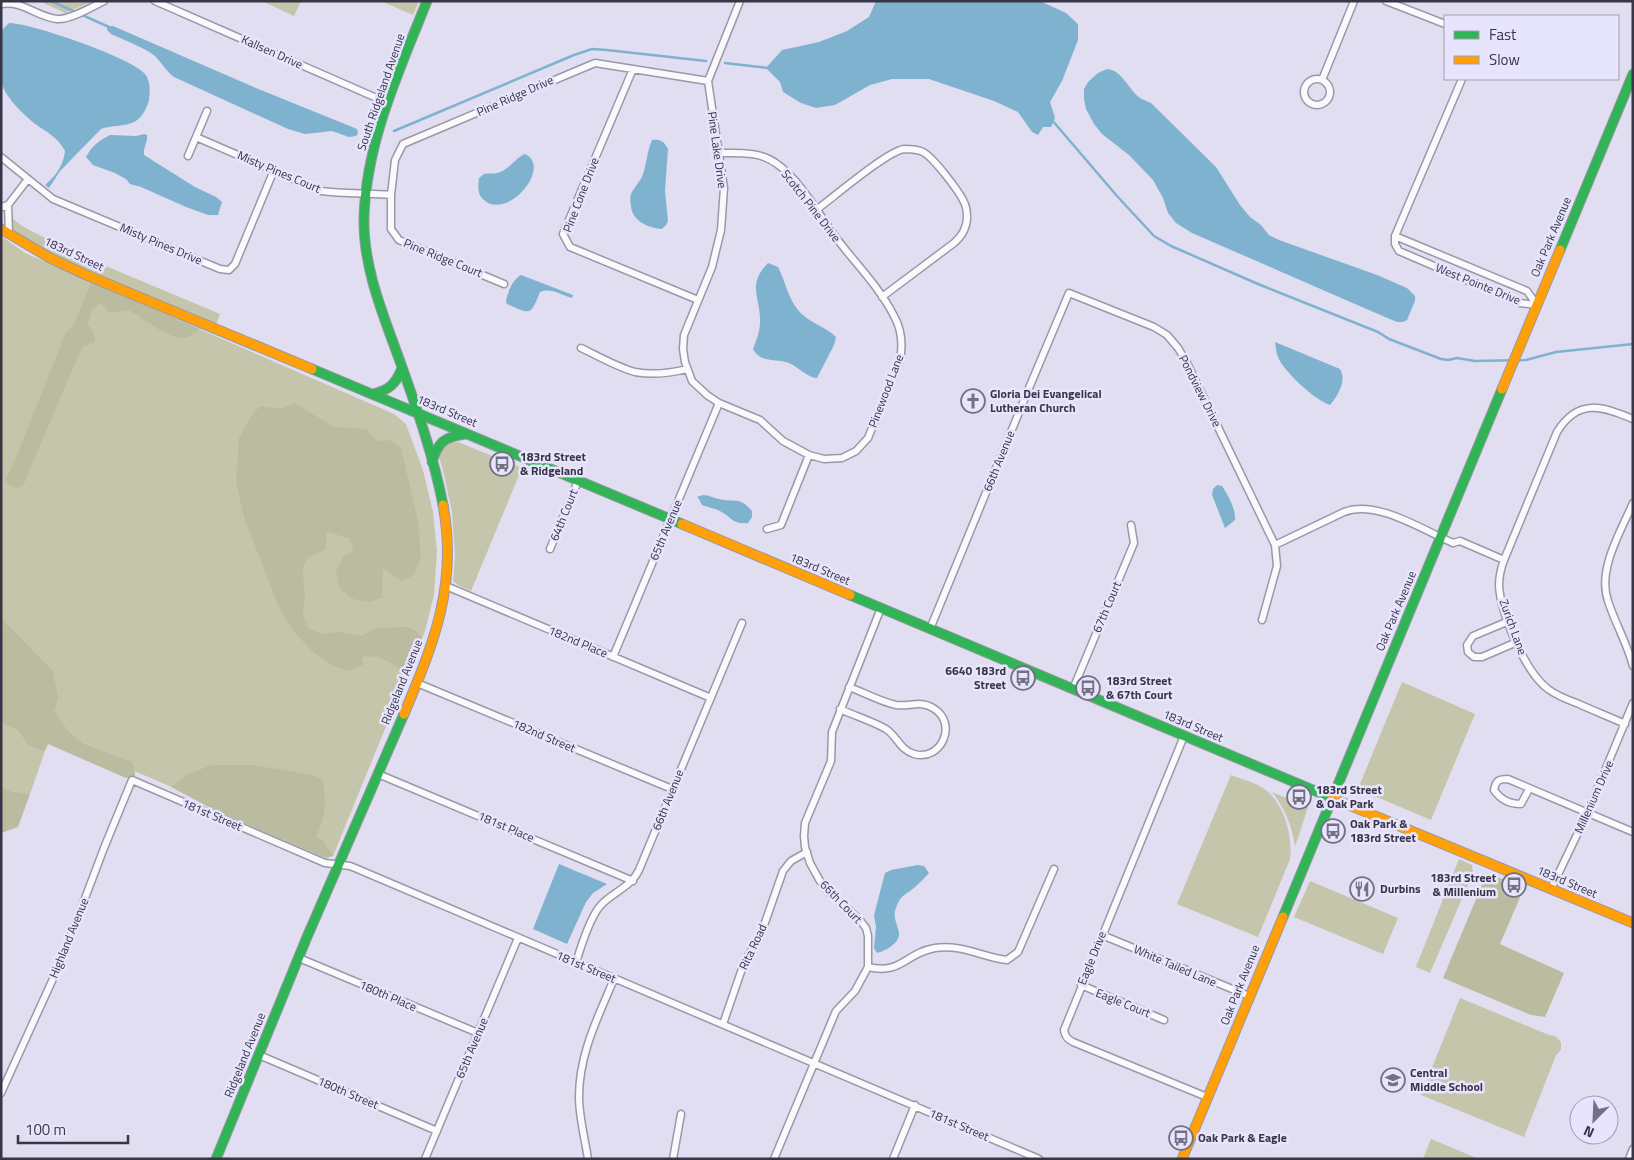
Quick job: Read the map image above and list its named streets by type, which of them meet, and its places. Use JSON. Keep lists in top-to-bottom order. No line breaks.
{"streets":{"street":["Kallsen Drive","South Ridgeland Avenue","Pine Ridge Drive","Pine Lake Drive","Misty Pines Court","Pine Cone Drive","Scotch Pine Drive","Oak Park Avenue","Misty Pines Drive","183rd Street","Pine Ridge Court","West Pointe Drive","Pinewood Lane","Pondview Drive","66th Avenue","64th Court","65th Avenue","67th Court","Zurich Lane","182nd Place","Ridgeland Avenue","182nd Street","Millenium Drive","181st Street","181st Place","66th Court","Highland Avenue","Rita Road","Eagle Drive","White Tailed Lane","180th Place","Eagle Court","180th Street"]},"crossings":[["Kallsen Drive","South Ridgeland Avenue"],["South Ridgeland Avenue","Misty Pines Court"],["South Ridgeland Avenue","Ridgeland Avenue"],["Pine Ridge Drive","Pine Lake Drive"],["Pine Ridge Drive","Pine Cone Drive"],["Pine Ridge Drive","Pine Ridge Court"],["Pine Lake Drive","Pine Cone Drive"],["Pine Lake Drive","Scotch Pine Drive"],["Pine Lake Drive","Pinewood Lane"],["Pine Lake Drive","65th Avenue"],["Misty Pines Court","Misty Pines Drive"],["Misty Pines Court","Ridgeland Avenue"],["Scotch Pine Drive","Pinewood Lane"],["Oak Park Avenue","183rd Street"],["Oak Park Avenue","West Pointe Drive"],["Oak Park Avenue","Eagle Drive"],["Oak Park Avenue","White Tailed Lane"],["183rd Street","66th Avenue"],["183rd Street","64th Court"],["183rd Street","65th Avenue"],["183rd Street","67th Court"],["183rd Street","Ridgeland Avenue"],["183rd Street","Millenium Drive"],["183rd Street","66th Court"],["183rd Street","Eagle Drive"],["Pinewood Lane","65th Avenue"],["Pondview Drive","66th Avenue"],["66th Avenue","182nd Place"],["66th Avenue","182nd Street"],["66th Avenue","181st Street"],["66th Avenue","181st Place"],["65th Avenue","182nd Place"],["65th Avenue","181st Street"],["65th Avenue","180th Place"],["65th Avenue","180th Street"],["Zurich Lane","Millenium Drive"],["182nd Place","Ridgeland Avenue"],["Ridgeland Avenue","182nd Street"],["Ridgeland Avenue","181st Street"],["Ridgeland Avenue","181st Place"],["Ridgeland Avenue","180th Place"],["Ridgeland Avenue","180th Street"],["181st Street","66th Court"],["181st Street","Highland Avenue"],["181st Street","Rita Road"],["66th Court","Rita Road"],["Eagle Drive","White Tailed Lane"],["Eagle Drive","Eagle Court"]],"places":{"church":["Gloria Dei Evangelical Lutheran Church"],"bus stop":["183rd Street & Ridgeland","6640 183rd Street","183rd Street & 67th Court","183rd Street & Oak Park","Oak Park & 183rd Street","183rd Street & Millenium","Oak Park & Eagle"],"restaurant":["Durbins"],"school or university":["Central Middle School"]},"legend":["Fast","Slow"],"scale_bar":"100 m","north":"bottom left"}
